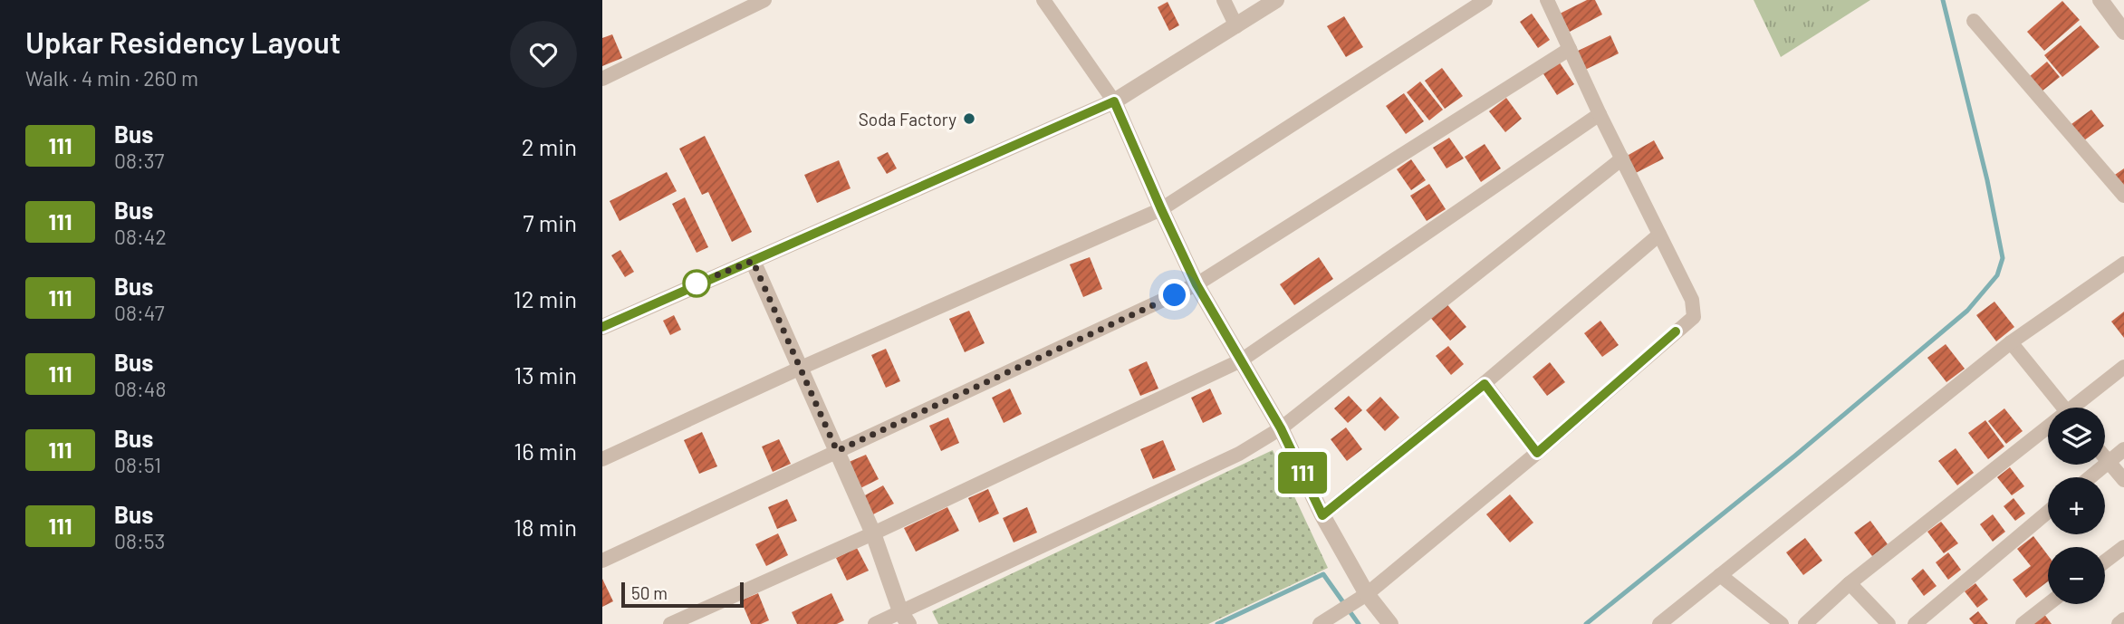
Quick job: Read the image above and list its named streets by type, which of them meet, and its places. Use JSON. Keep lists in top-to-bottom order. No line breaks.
{"places":["Soda Factory"],"lines":["bus line 111"],"scale_bar":"50 m","page":{"heading":["Upkar Residency Layout","Walk · 4 min · 260 m"],"on_map":"111","list":[{"mark":"111","name":"Bus","note":"08:37","value":"2 min"},{"mark":"111","name":"Bus","note":"08:42","value":"7 min"},{"mark":"111","name":"Bus","note":"08:47","value":"12 min"},{"mark":"111","name":"Bus","note":"08:48","value":"13 min"},{"mark":"111","name":"Bus","note":"08:51","value":"16 min"},{"mark":"111","name":"Bus","note":"08:53","value":"18 min"}],"map_buttons":["+","−"],"scale":"50 m"}}
